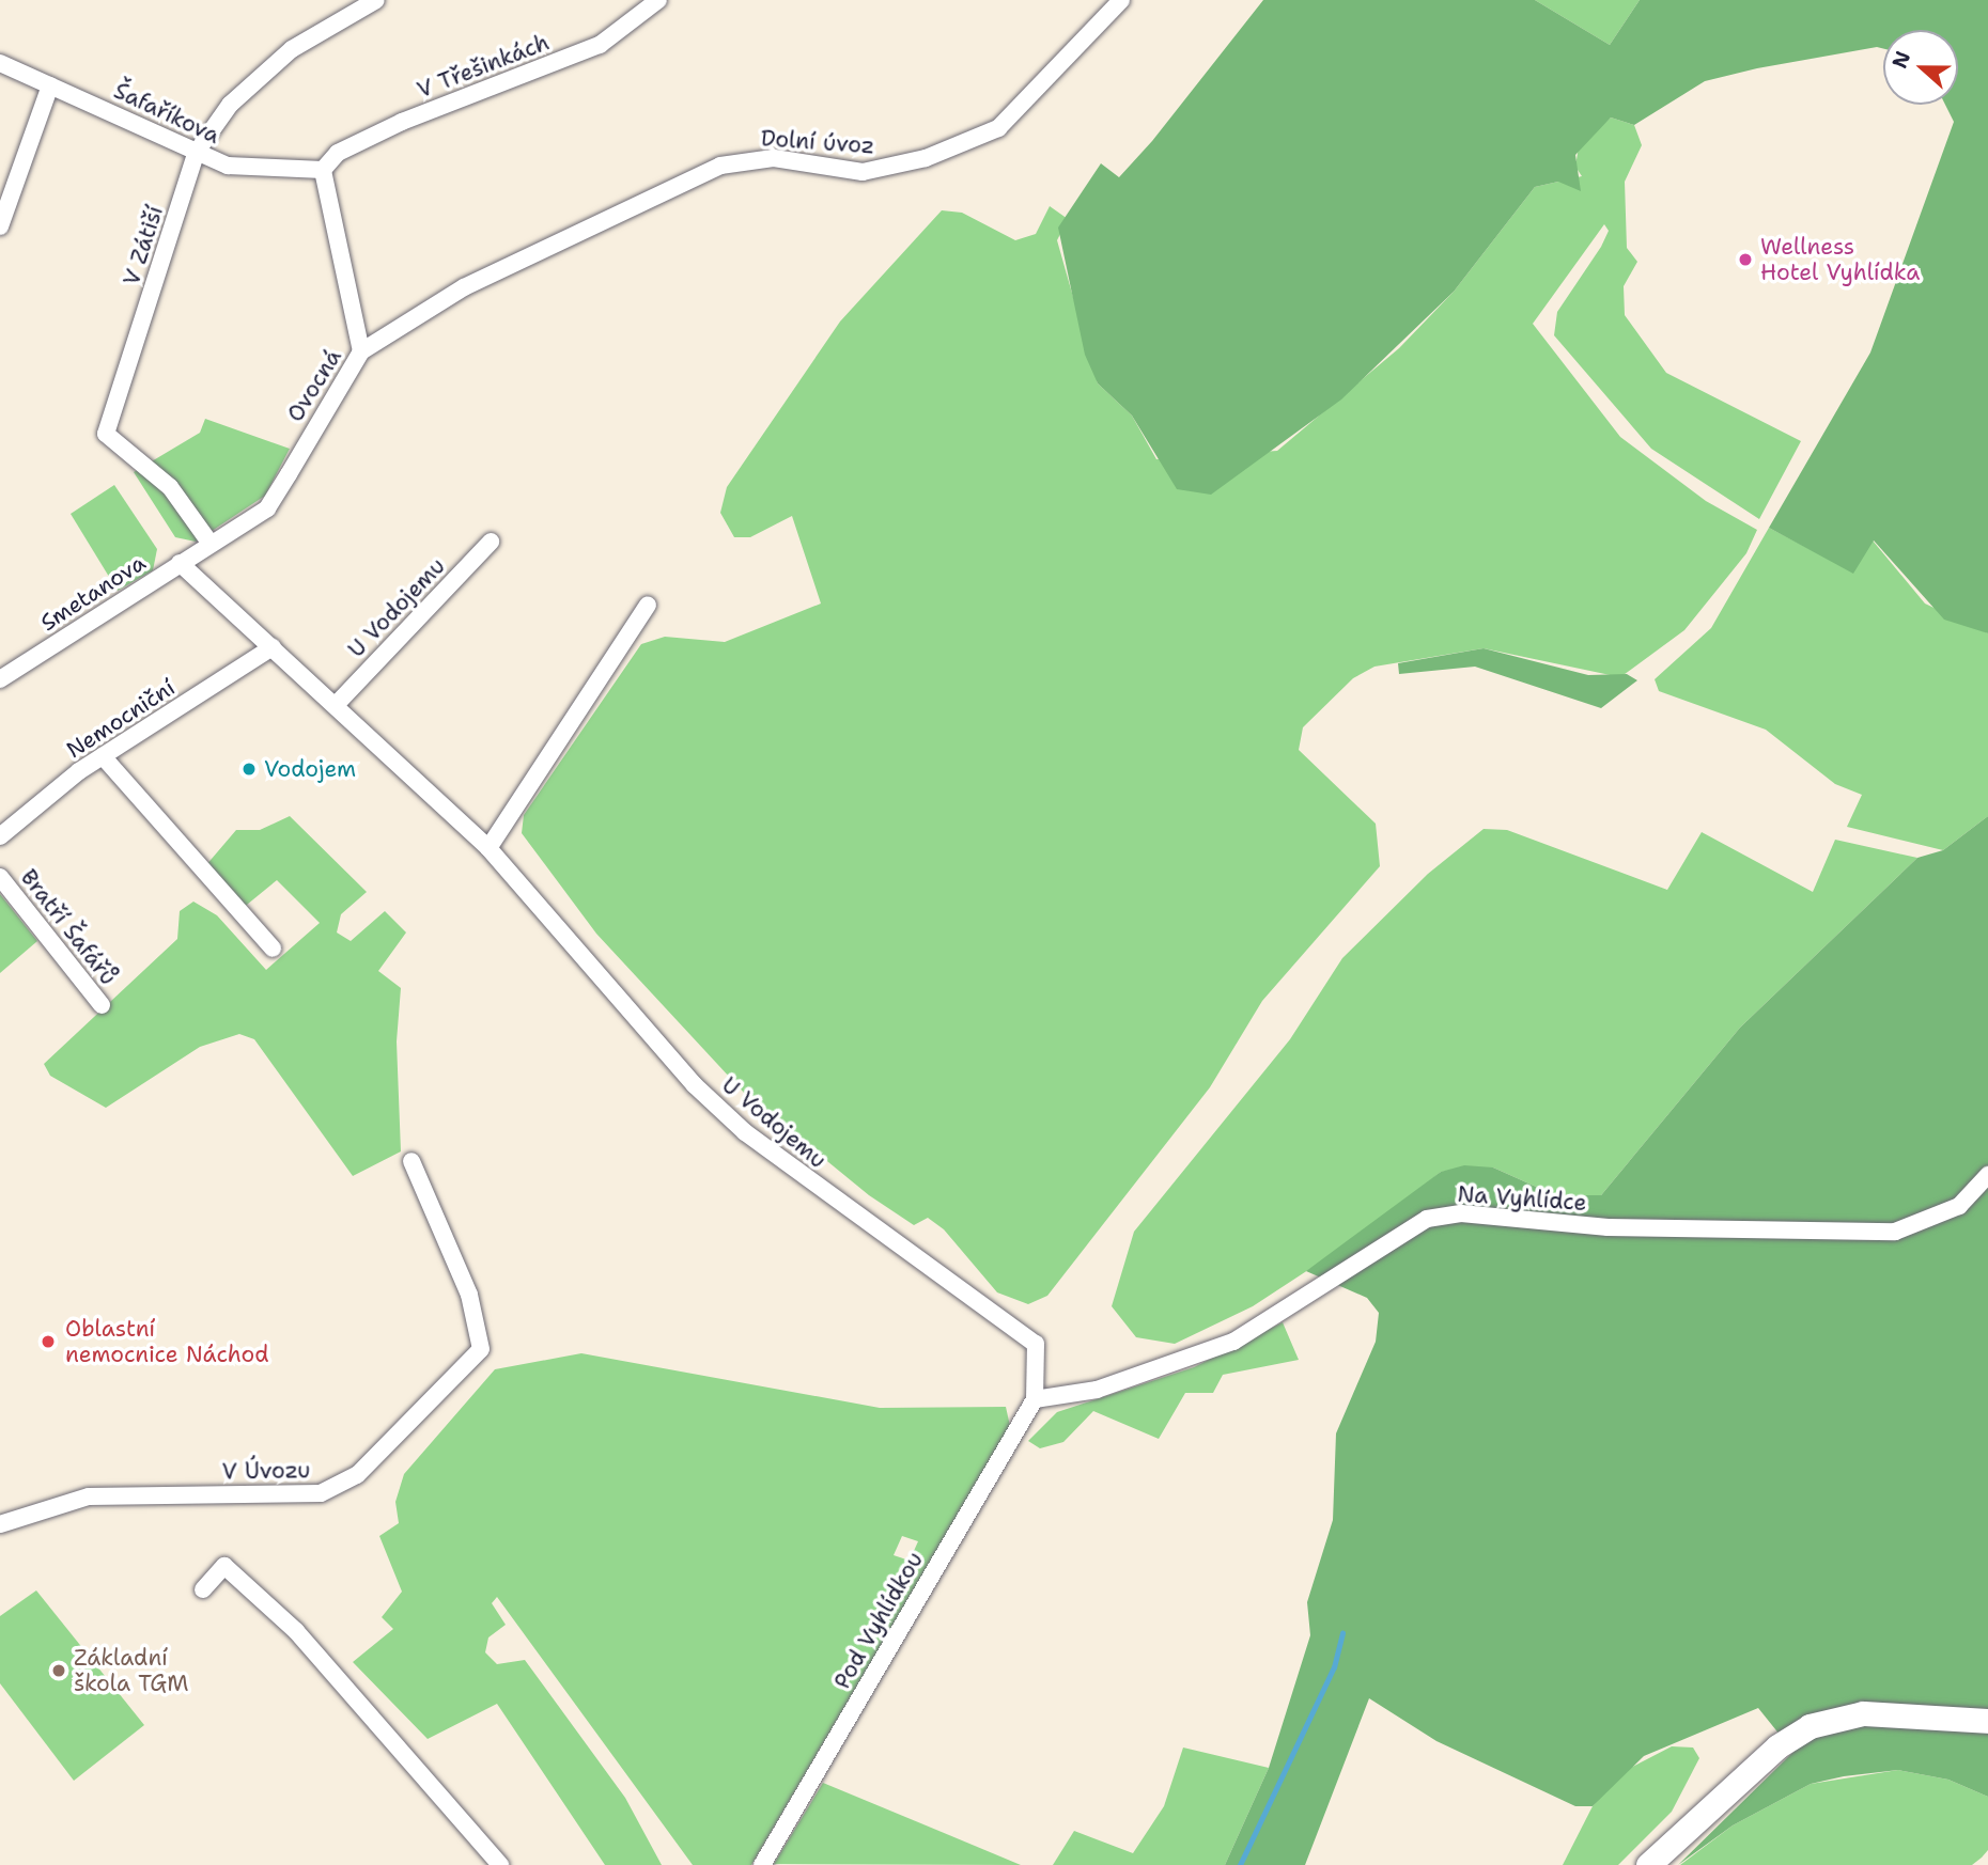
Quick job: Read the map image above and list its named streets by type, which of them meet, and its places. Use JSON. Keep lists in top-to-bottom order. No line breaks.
{"streets":{"street":["V Třešinkách","Šafaříkova","Dolní úvoz","V Zátiší","Ovocná","Smetanova","U Vodojemu","Nemocniční","Bratří Šafářů","Na Vyhlídce","V Úvozu","Pod Vyhlídkou"]},"crossings":[["V Třešinkách","Šafaříkova"],["V Třešinkách","Ovocná"],["Šafaříkova","V Zátiší"],["Šafaříkova","Ovocná"],["Dolní úvoz","Ovocná"],["V Zátiší","Ovocná"],["V Zátiší","Smetanova"],["Ovocná","Smetanova"],["Smetanova","U Vodojemu"],["U Vodojemu","Nemocniční"],["U Vodojemu","Na Vyhlídce"],["U Vodojemu","Pod Vyhlídkou"],["Na Vyhlídce","Pod Vyhlídkou"]],"places":["Wellness Hotel Vyhlídka","Vodojem","Oblastní nemocnice Náchod","Základní škola TGM"],"north":"left"}
